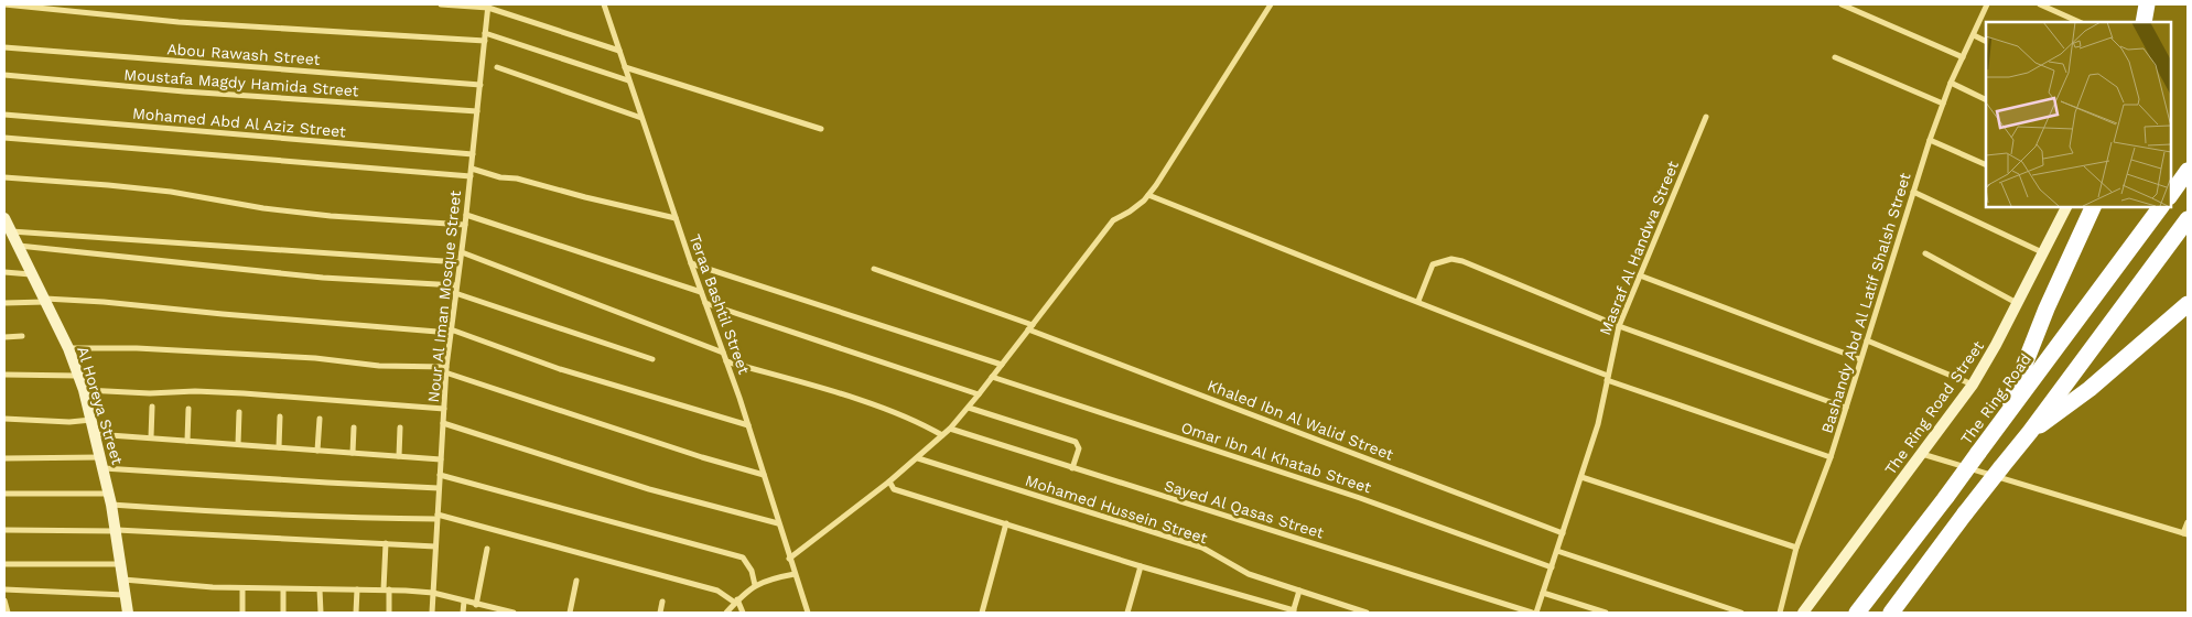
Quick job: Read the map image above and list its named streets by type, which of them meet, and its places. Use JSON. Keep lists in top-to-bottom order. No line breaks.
{"streets":{"highway":["The Ring Road"],"street":["Abou Rawash Street","Moustafa Magdy Hamida Street","Mohamed Abd Al Aziz Street","Masraf Al Handwa Street","Nour Al Iman Mosque Street","Bashandy Abd Al Latif Shalsh Street","Teraa Bashtil Street","Al Horeya Street","The Ring Road Street","Khaled Ibn Al Walid Street","Omar Ibn Al Khatab Street","Mohamed Hussein Street","Sayed Al Qasas Street"]},"crossings":[["Abou Rawash Street","Nour Al Iman Mosque Street"],["Moustafa Magdy Hamida Street","Nour Al Iman Mosque Street"],["Mohamed Abd Al Aziz Street","Nour Al Iman Mosque Street"],["Masraf Al Handwa Street","Khaled Ibn Al Walid Street"],["Masraf Al Handwa Street","Omar Ibn Al Khatab Street"]]}
